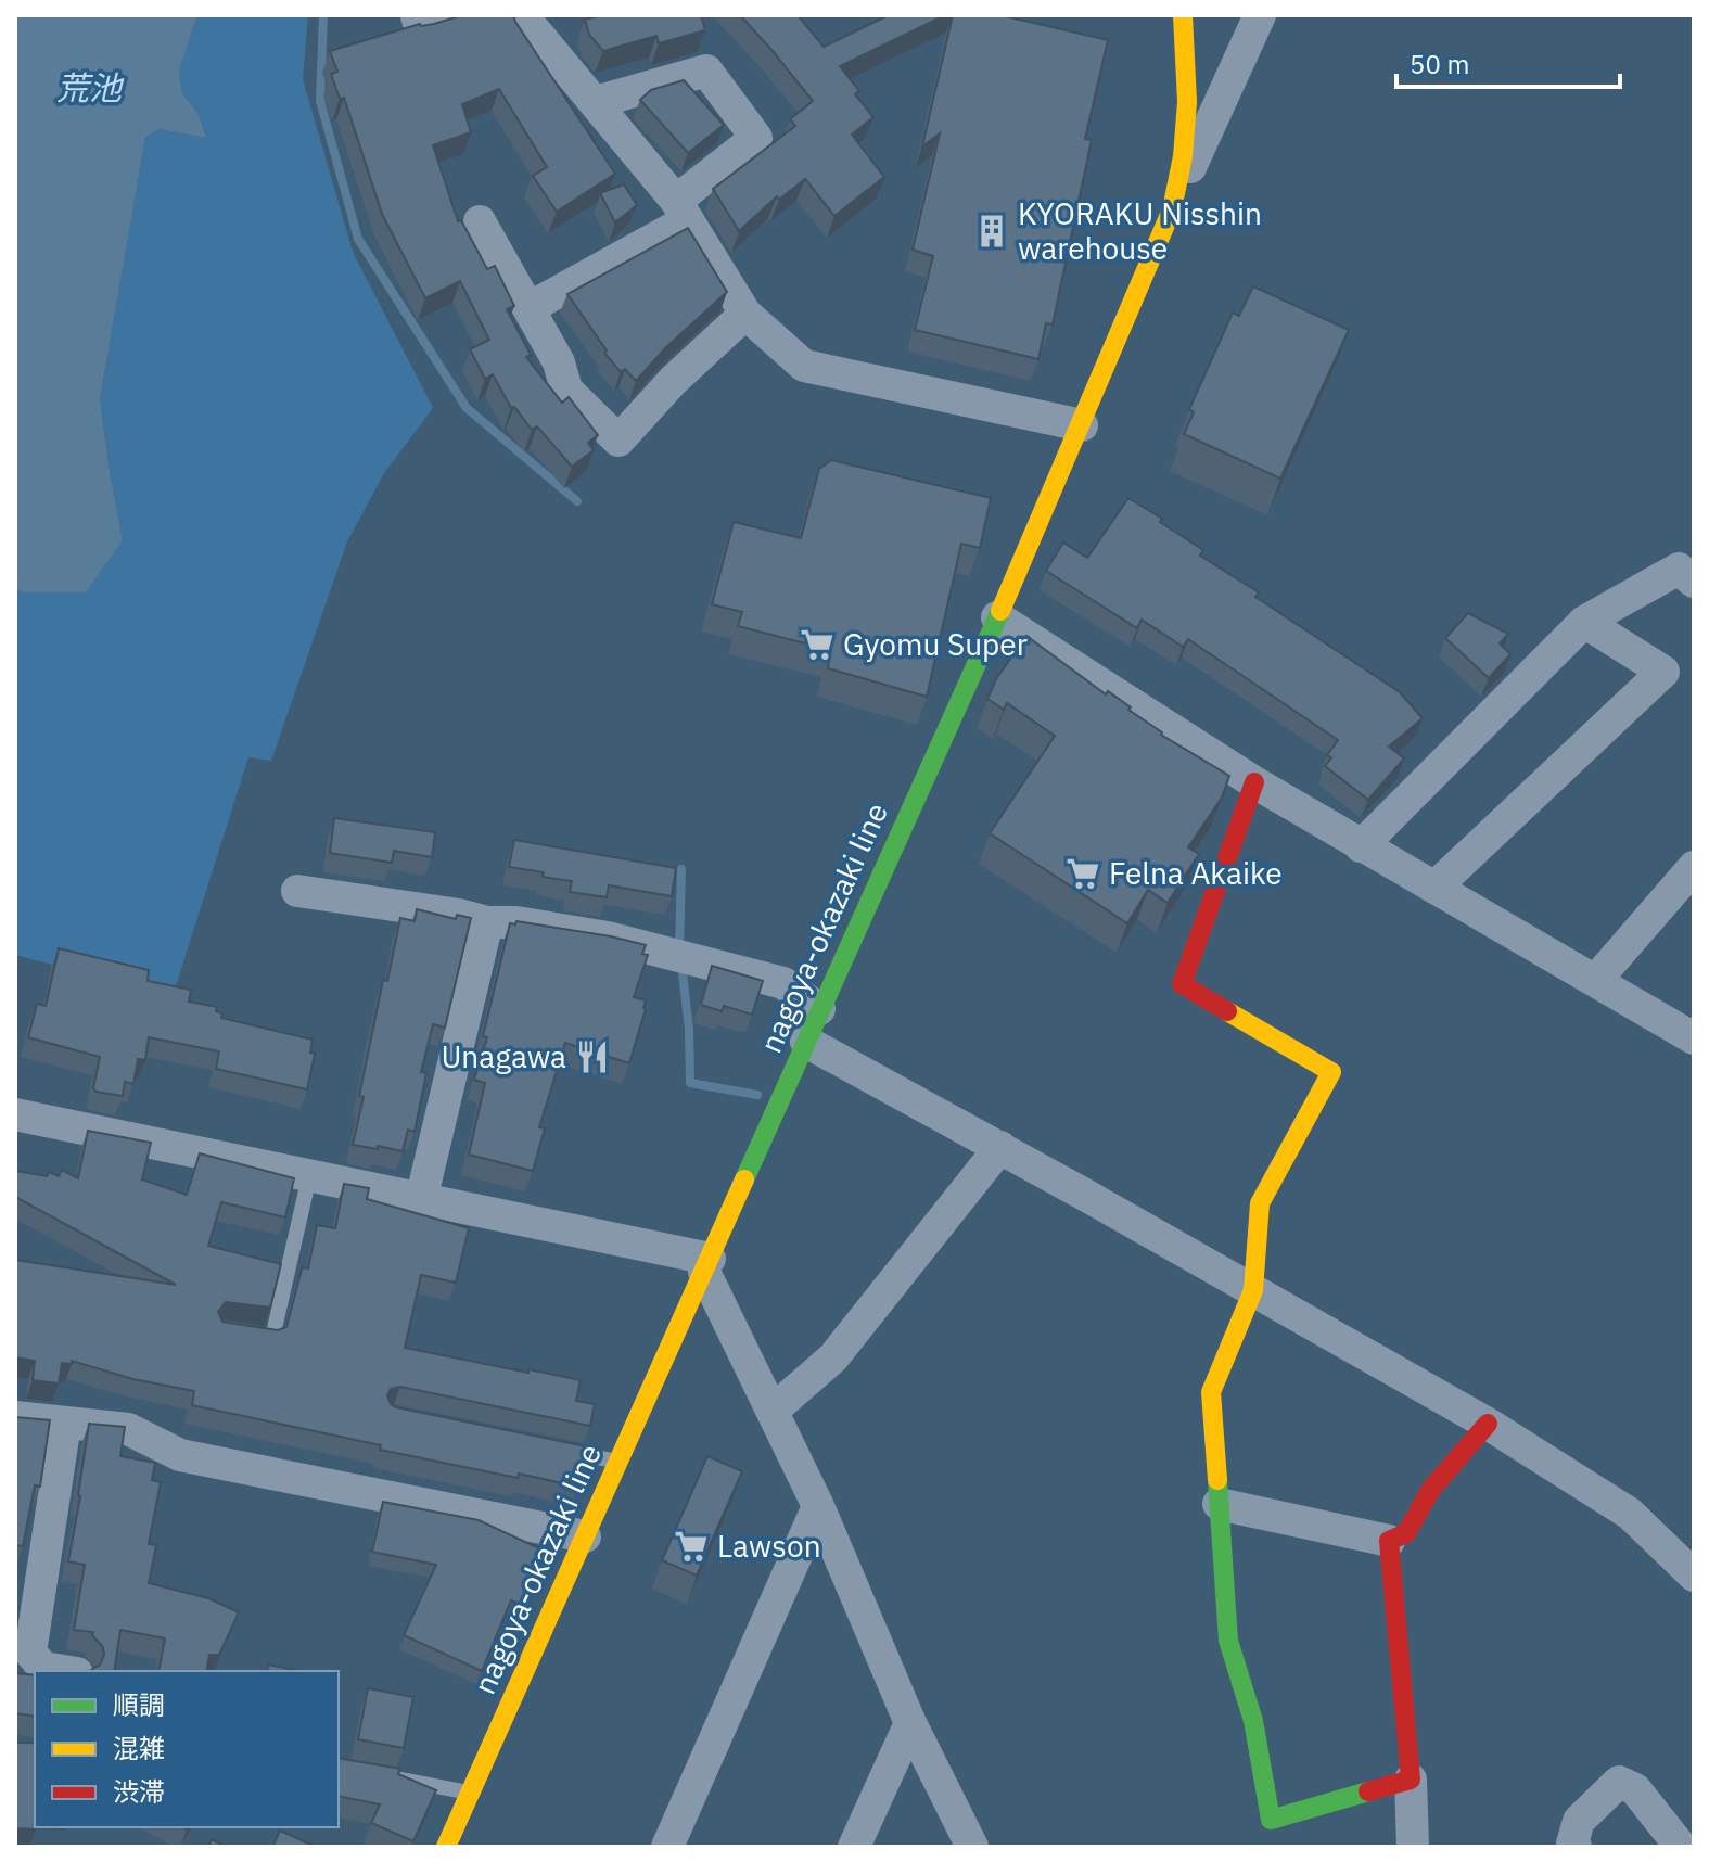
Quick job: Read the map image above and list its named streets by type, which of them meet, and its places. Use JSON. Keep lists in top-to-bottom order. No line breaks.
{"streets":{"main road":["nagoya-okazaki line"]},"water":["荒池"],"places":{"building":["KYORAKU Nisshin warehouse"],"supermarket":["Gyomu Super","Felna Akaike","Lawson"],"restaurant":["Unagawa"]},"legend":["順調","混雑","渋滞"],"scale_bar":"50 m"}
